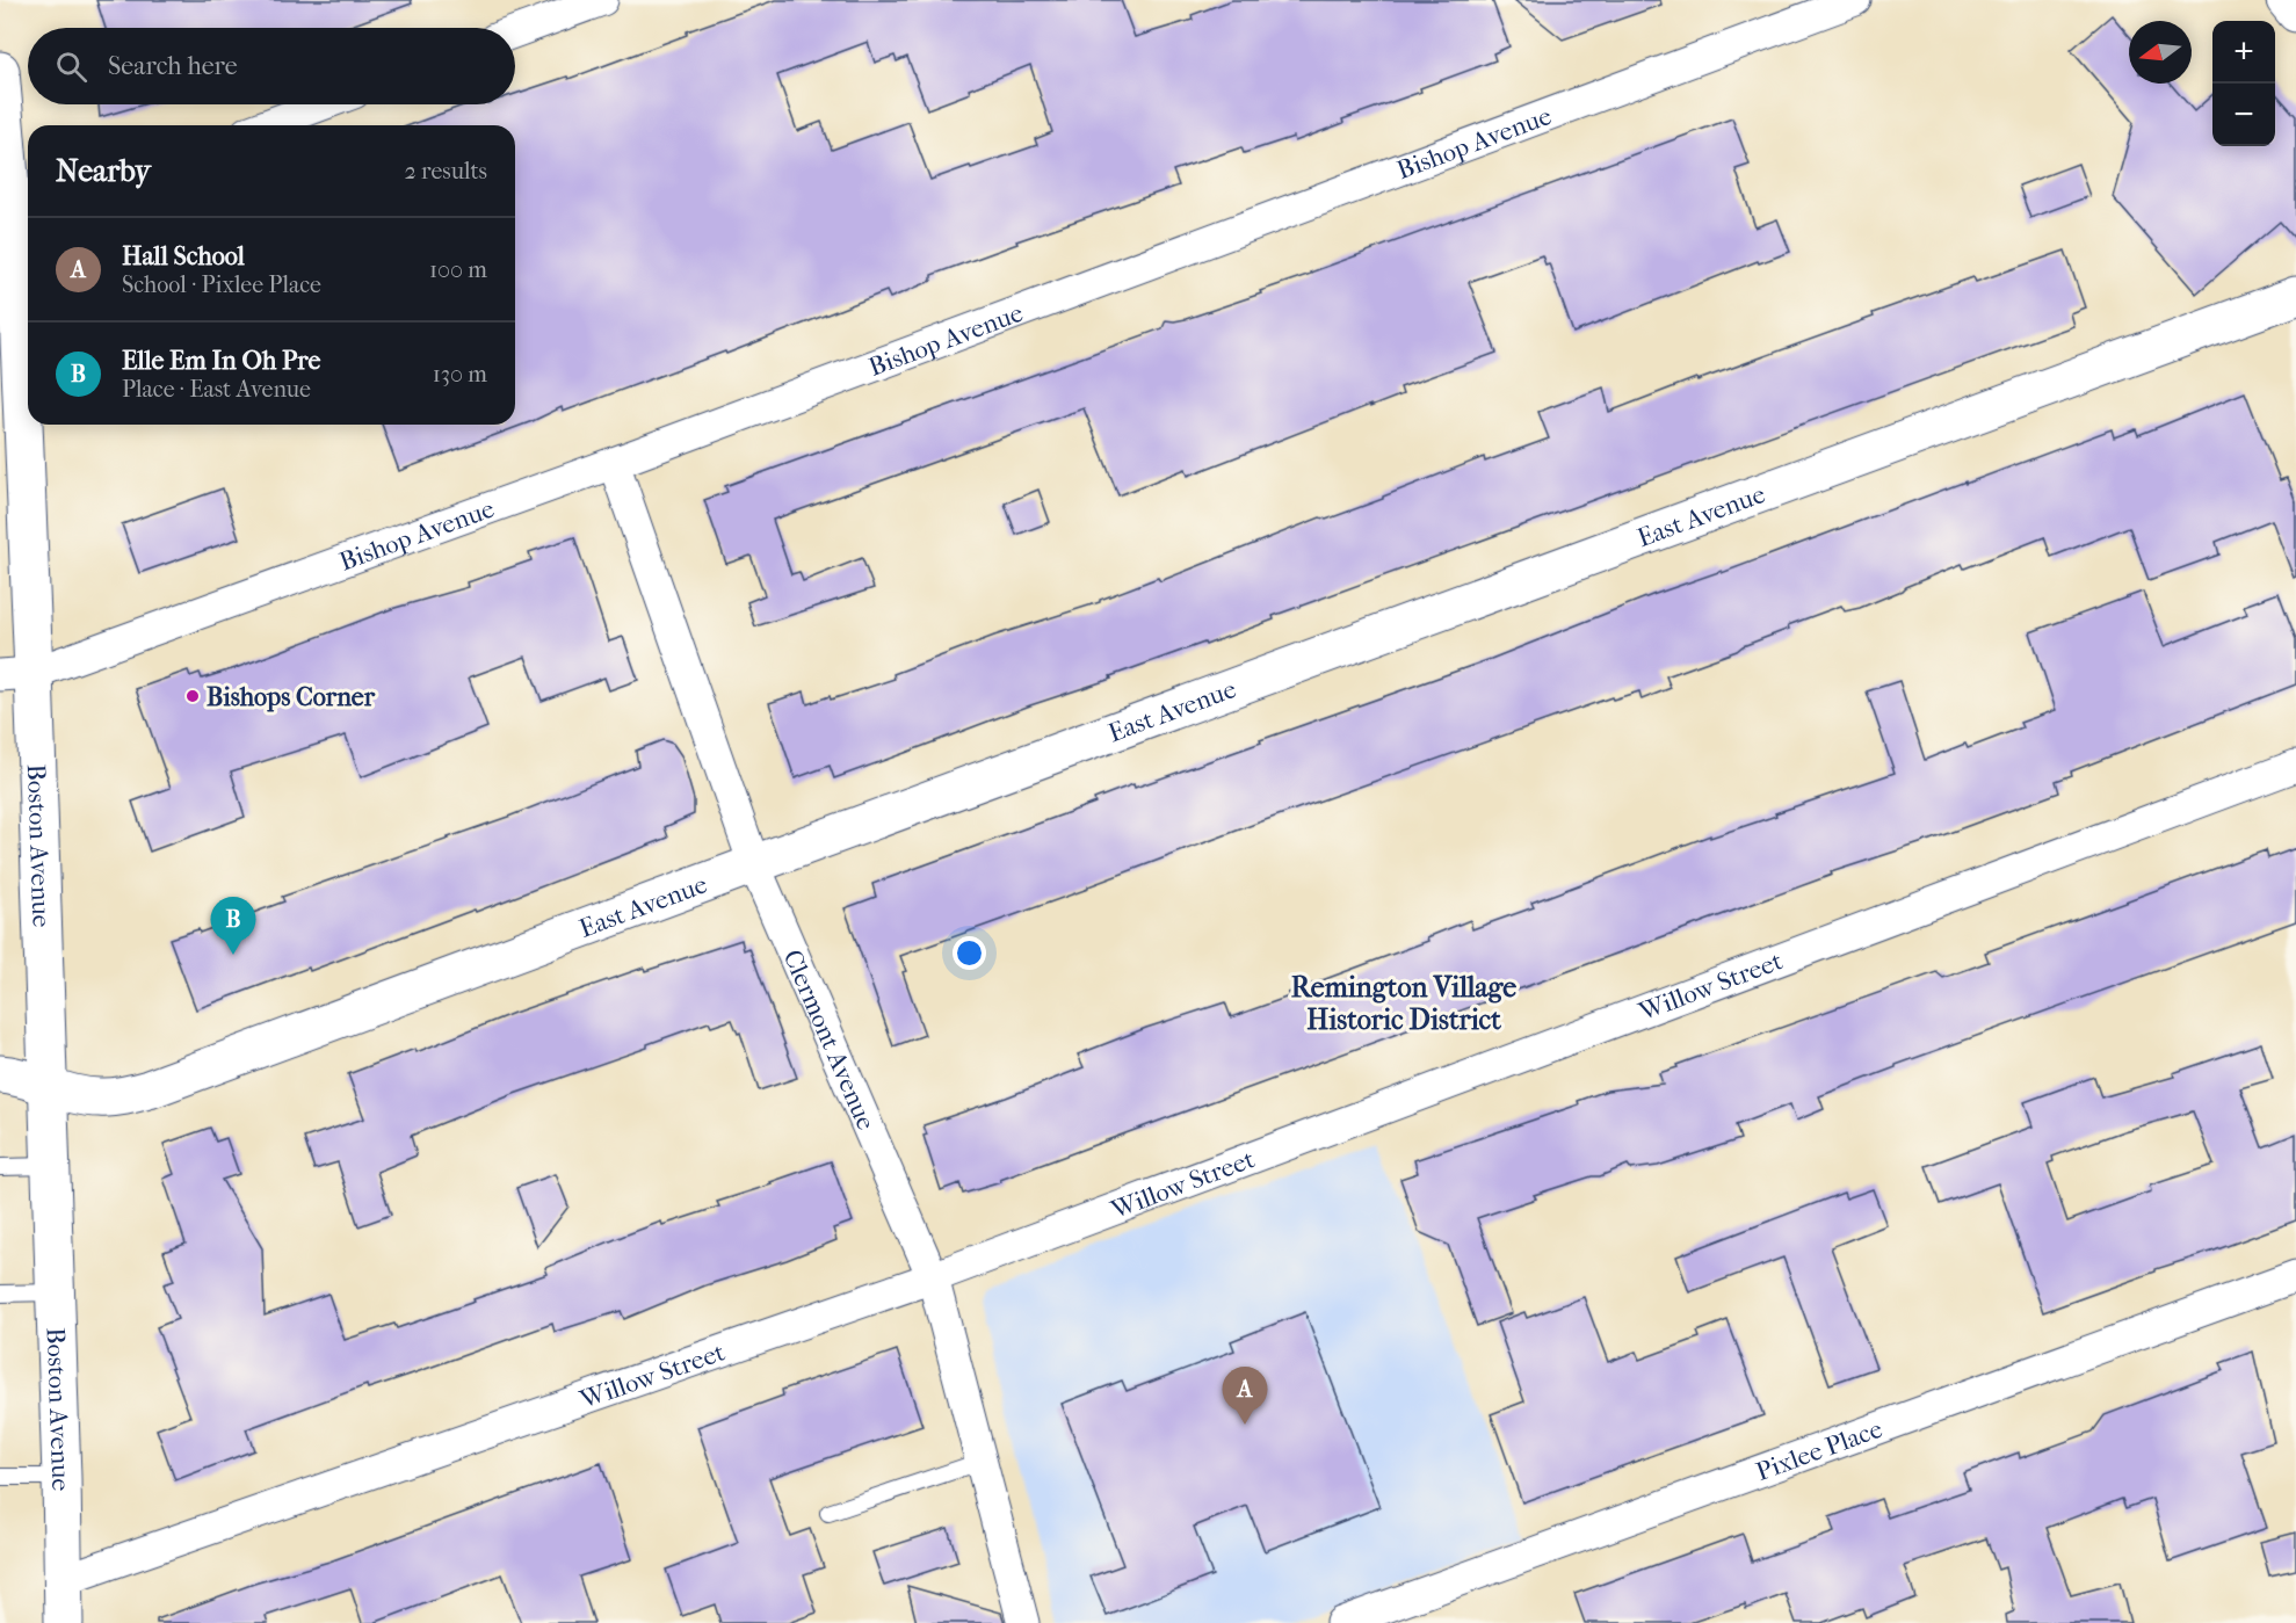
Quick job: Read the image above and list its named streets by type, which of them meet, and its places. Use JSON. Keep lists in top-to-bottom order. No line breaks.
{"streets":{"street":["Bishop Avenue","East Avenue","Boston Avenue","Willow Street","Clermont Avenue","Pixlee Place"]},"crossings":[["Bishop Avenue","Boston Avenue"],["Bishop Avenue","Clermont Avenue"],["East Avenue","Boston Avenue"],["East Avenue","Clermont Avenue"],["Boston Avenue","Willow Street"],["Willow Street","Clermont Avenue"]],"districts":["Remington Village Historic District"],"places":["Bishops Corner"],"north":"left","page":{"map_buttons":["+","−"],"search":"Search here","heading":["Nearby","2 results"],"list":[{"mark":"A","name":"Hall School","note":"School · Pixlee Place","value":"100 m"},{"mark":"B","name":"Elle Em In Oh Pre","note":"Place · East Avenue","value":"130 m"}],"pins":["B","A"]}}
